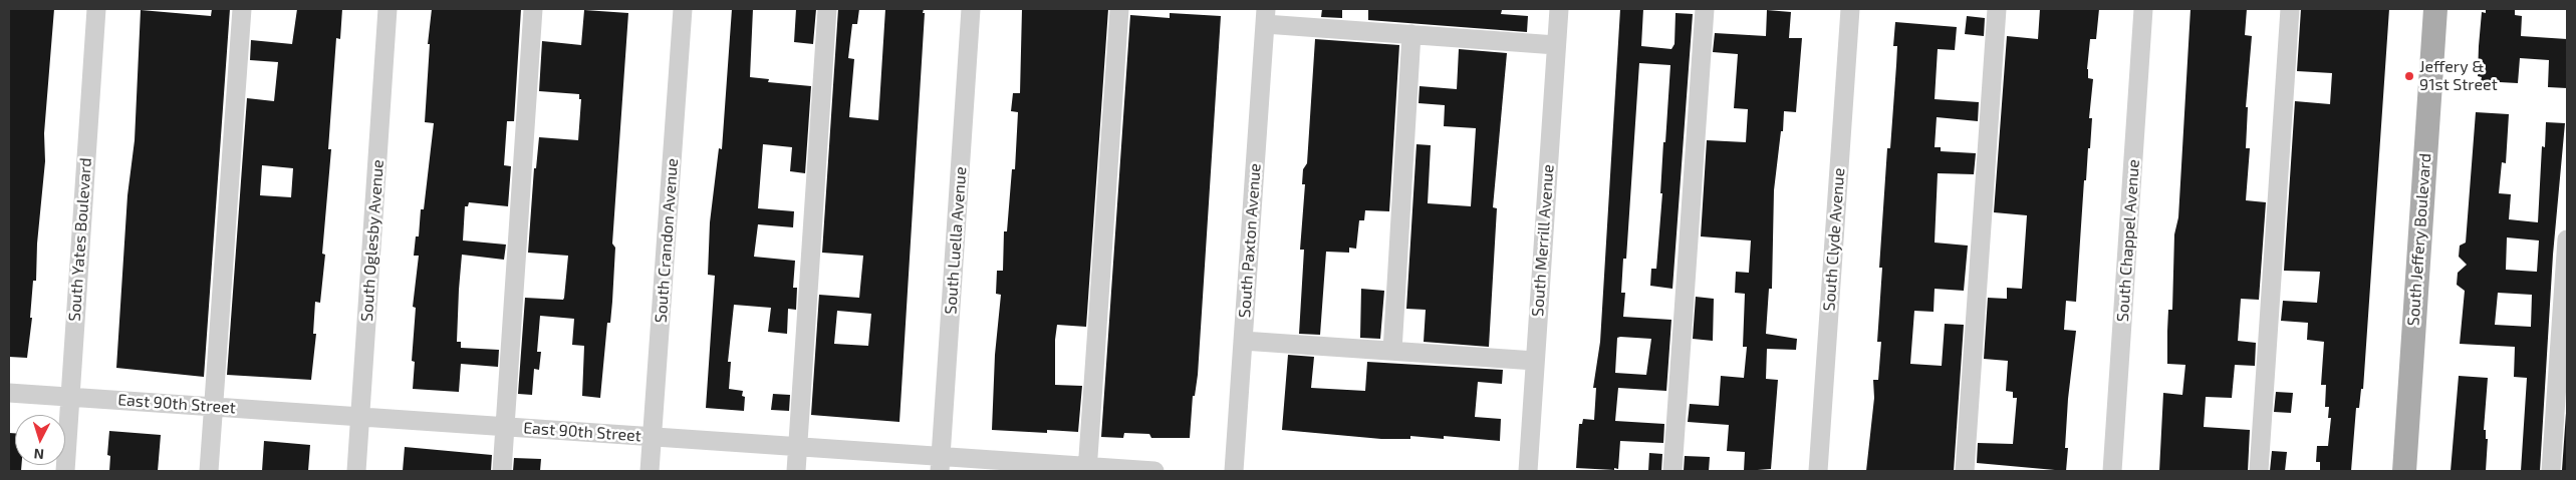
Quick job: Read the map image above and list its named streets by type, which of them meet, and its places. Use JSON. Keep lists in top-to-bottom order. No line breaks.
{"streets":{"main road":["South Jeffery Boulevard"],"street":["South Yates Boulevard","South Clyde Avenue","South Oglesby Avenue","South Crandon Avenue","South Luella Avenue","South Paxton Avenue","South Merrill Avenue","South Chappel Avenue","East 90th Street"]},"crossings":[["South Yates Boulevard","East 90th Street"],["South Oglesby Avenue","East 90th Street"],["South Crandon Avenue","East 90th Street"],["South Luella Avenue","East 90th Street"]],"places":["Jeffery & 91st Street"],"north":"bottom"}
